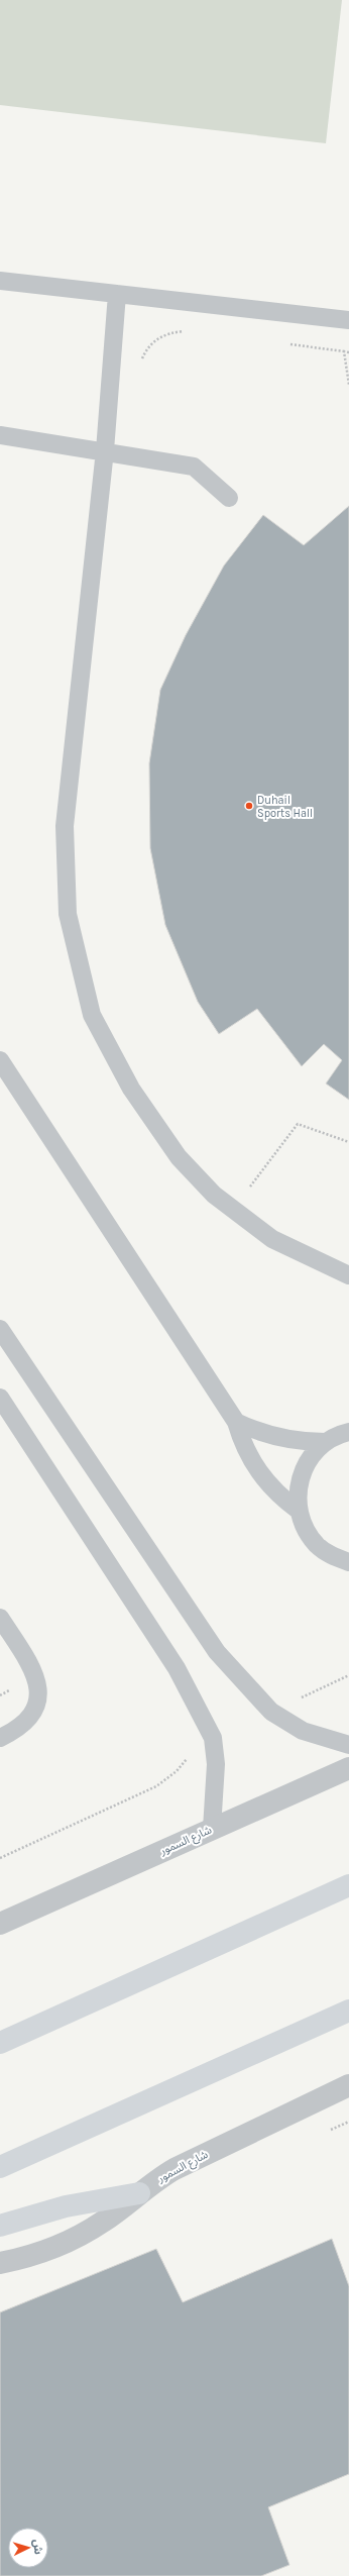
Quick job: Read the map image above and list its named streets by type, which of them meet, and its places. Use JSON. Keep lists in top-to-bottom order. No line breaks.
{"streets":{"street":["شارع السمور"]},"places":["Duhail Sports Hall"],"north":"right"}
